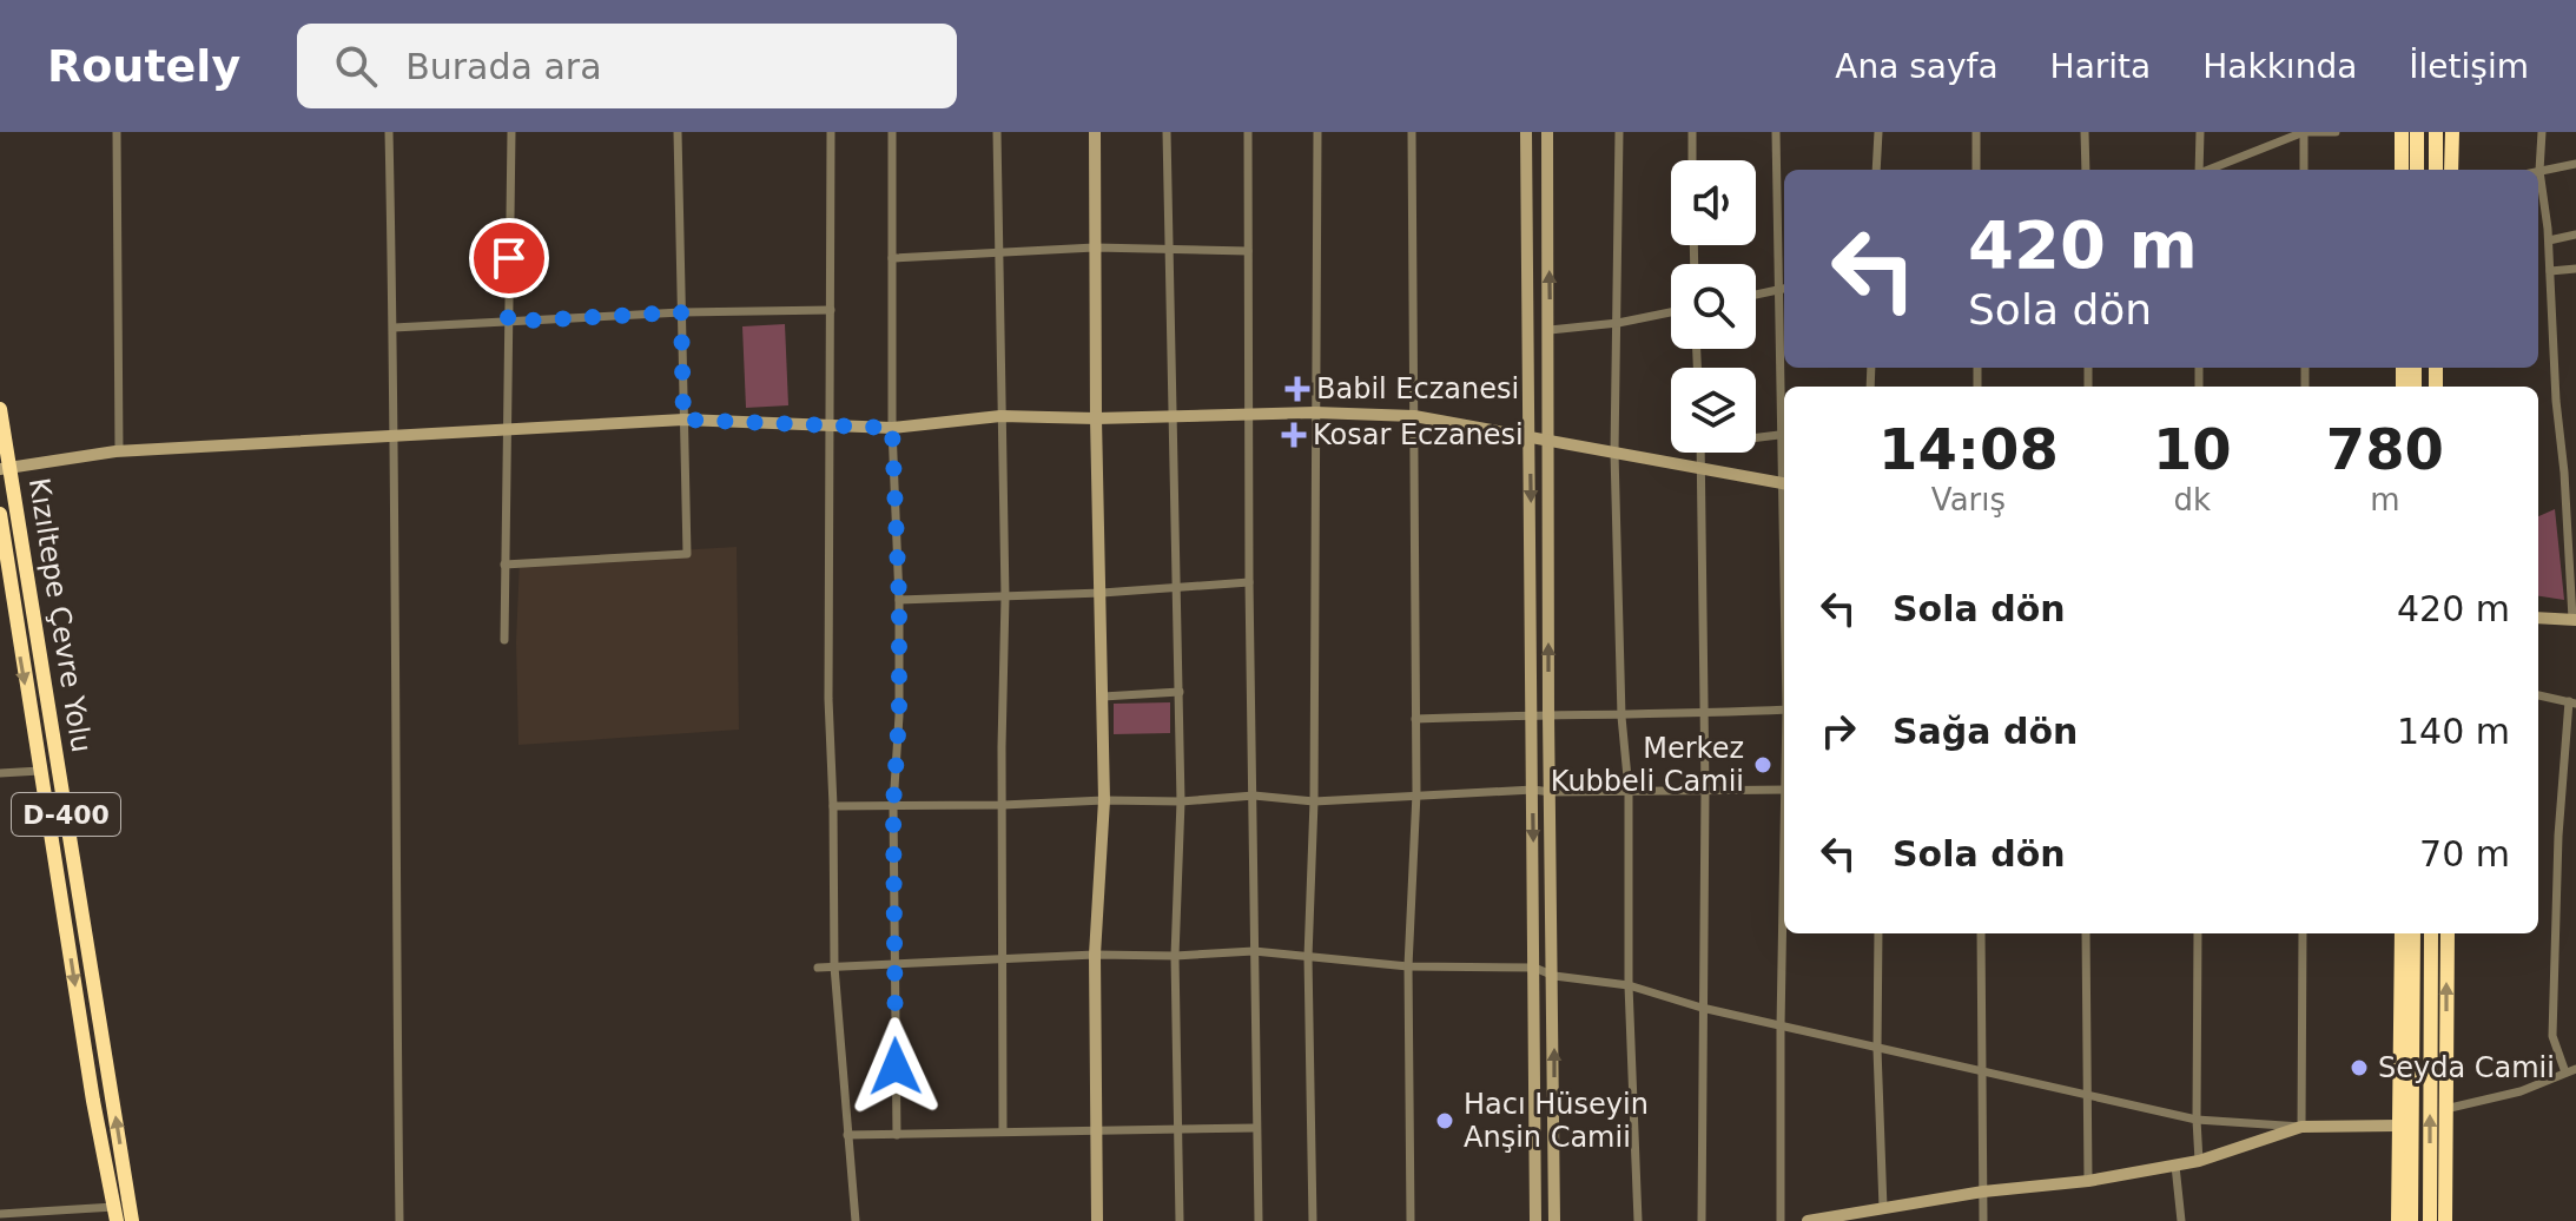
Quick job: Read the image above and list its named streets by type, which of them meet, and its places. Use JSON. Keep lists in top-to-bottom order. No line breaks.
{"streets":{"highway":["Kızıltepe Çevre Yolu","D-400"]},"places":{"health":["Babil Eczanesi","Kosar Eczanesi"],"other":["Merkez Kubbeli Camii","Seyda Camii","Hacı Hüseyin Anşin Camii"]},"page":{"header":"Routely","search":"Burada ara","nav":["Ana sayfa","Harita","Hakkında","İletişim"],"turn":["420 m","Sola dön"],"eta":["14:08","Varış","10","dk","780","m"],"list":[{"name":"Sola dön","value":"420 m"},{"name":"Sağa dön","value":"140 m"},{"name":"Sola dön","value":"70 m"}]}}
